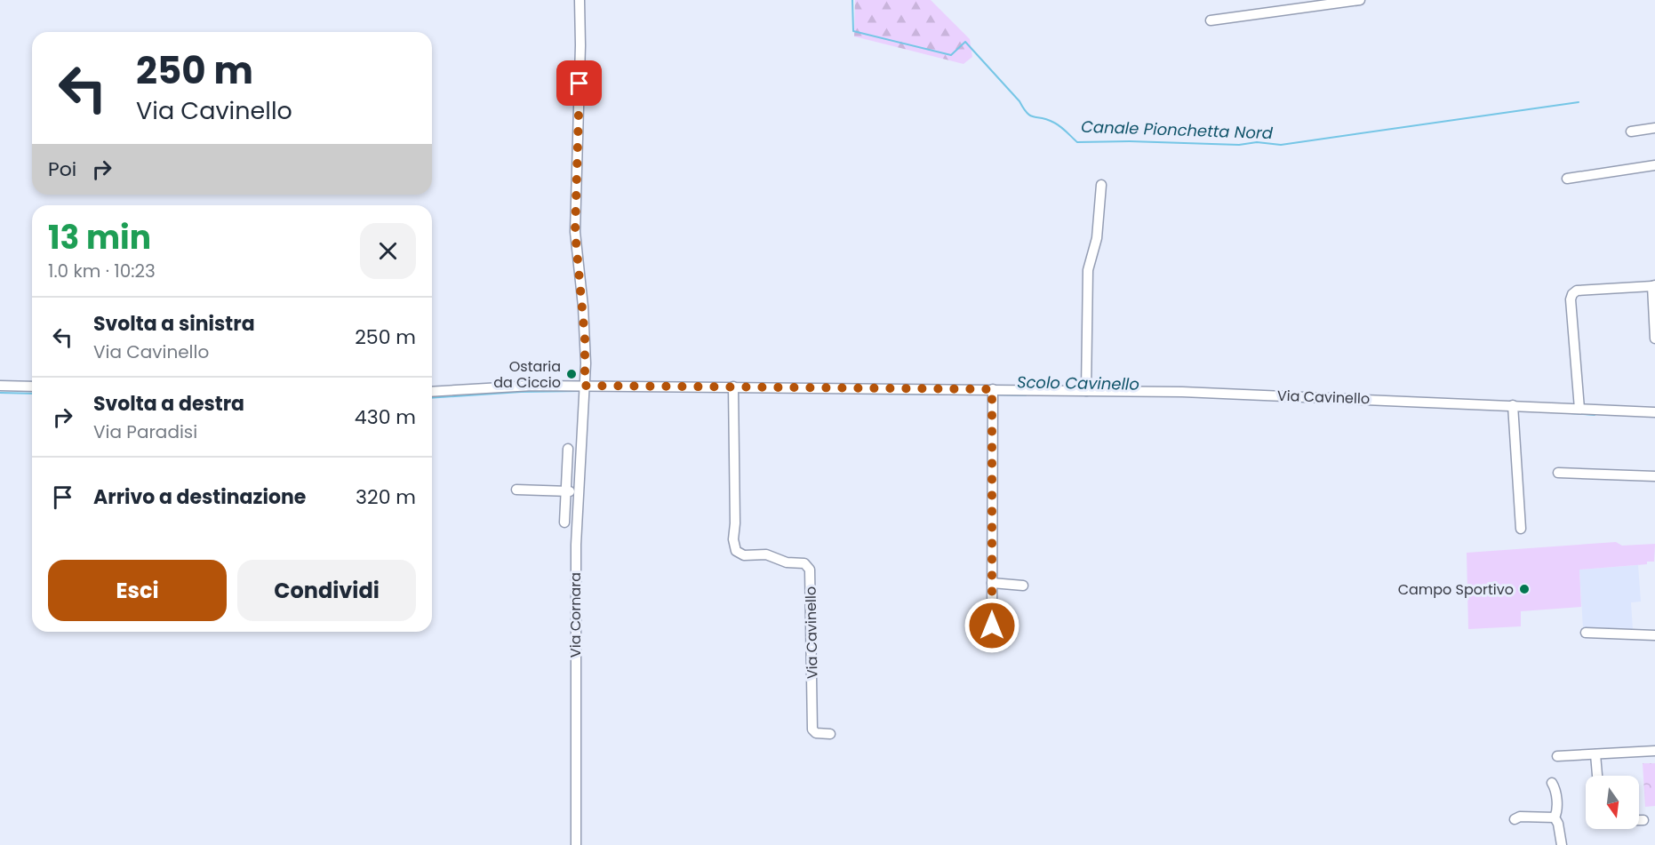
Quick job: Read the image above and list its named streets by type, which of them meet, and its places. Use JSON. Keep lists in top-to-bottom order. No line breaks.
{"streets":{"street":["Via Cavinello","Via Cornara"]},"crossings":[["Via Cavinello","Via Cornara"]],"water":["Canale Pionchetta Nord","Scolo Cavinello"],"places":["Ostaria da Ciccio","Campo Sportivo"],"north":"bottom","page":{"turn":["250 m","Via Cavinello"],"then":"Poi","heading":["13 min","1.0 km · 10:23"],"list":[{"name":"Svolta a sinistra","note":"Via Cavinello","value":"250 m"},{"name":"Svolta a destra","note":"Via Paradisi","value":"430 m"},{"name":"Arrivo a destinazione","value":"320 m"}],"buttons":["Esci","Condividi"]}}
